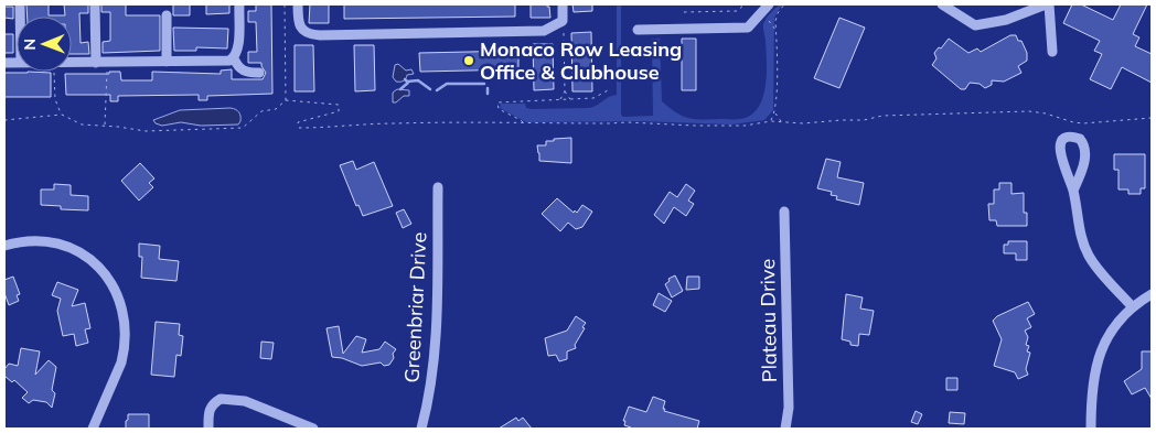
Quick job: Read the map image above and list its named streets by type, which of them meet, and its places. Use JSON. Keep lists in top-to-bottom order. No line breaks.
{"streets":{"street":["Greenbriar Drive","Plateau Drive"]},"places":["Monaco Row Leasing Office & Clubhouse"],"north":"left"}
